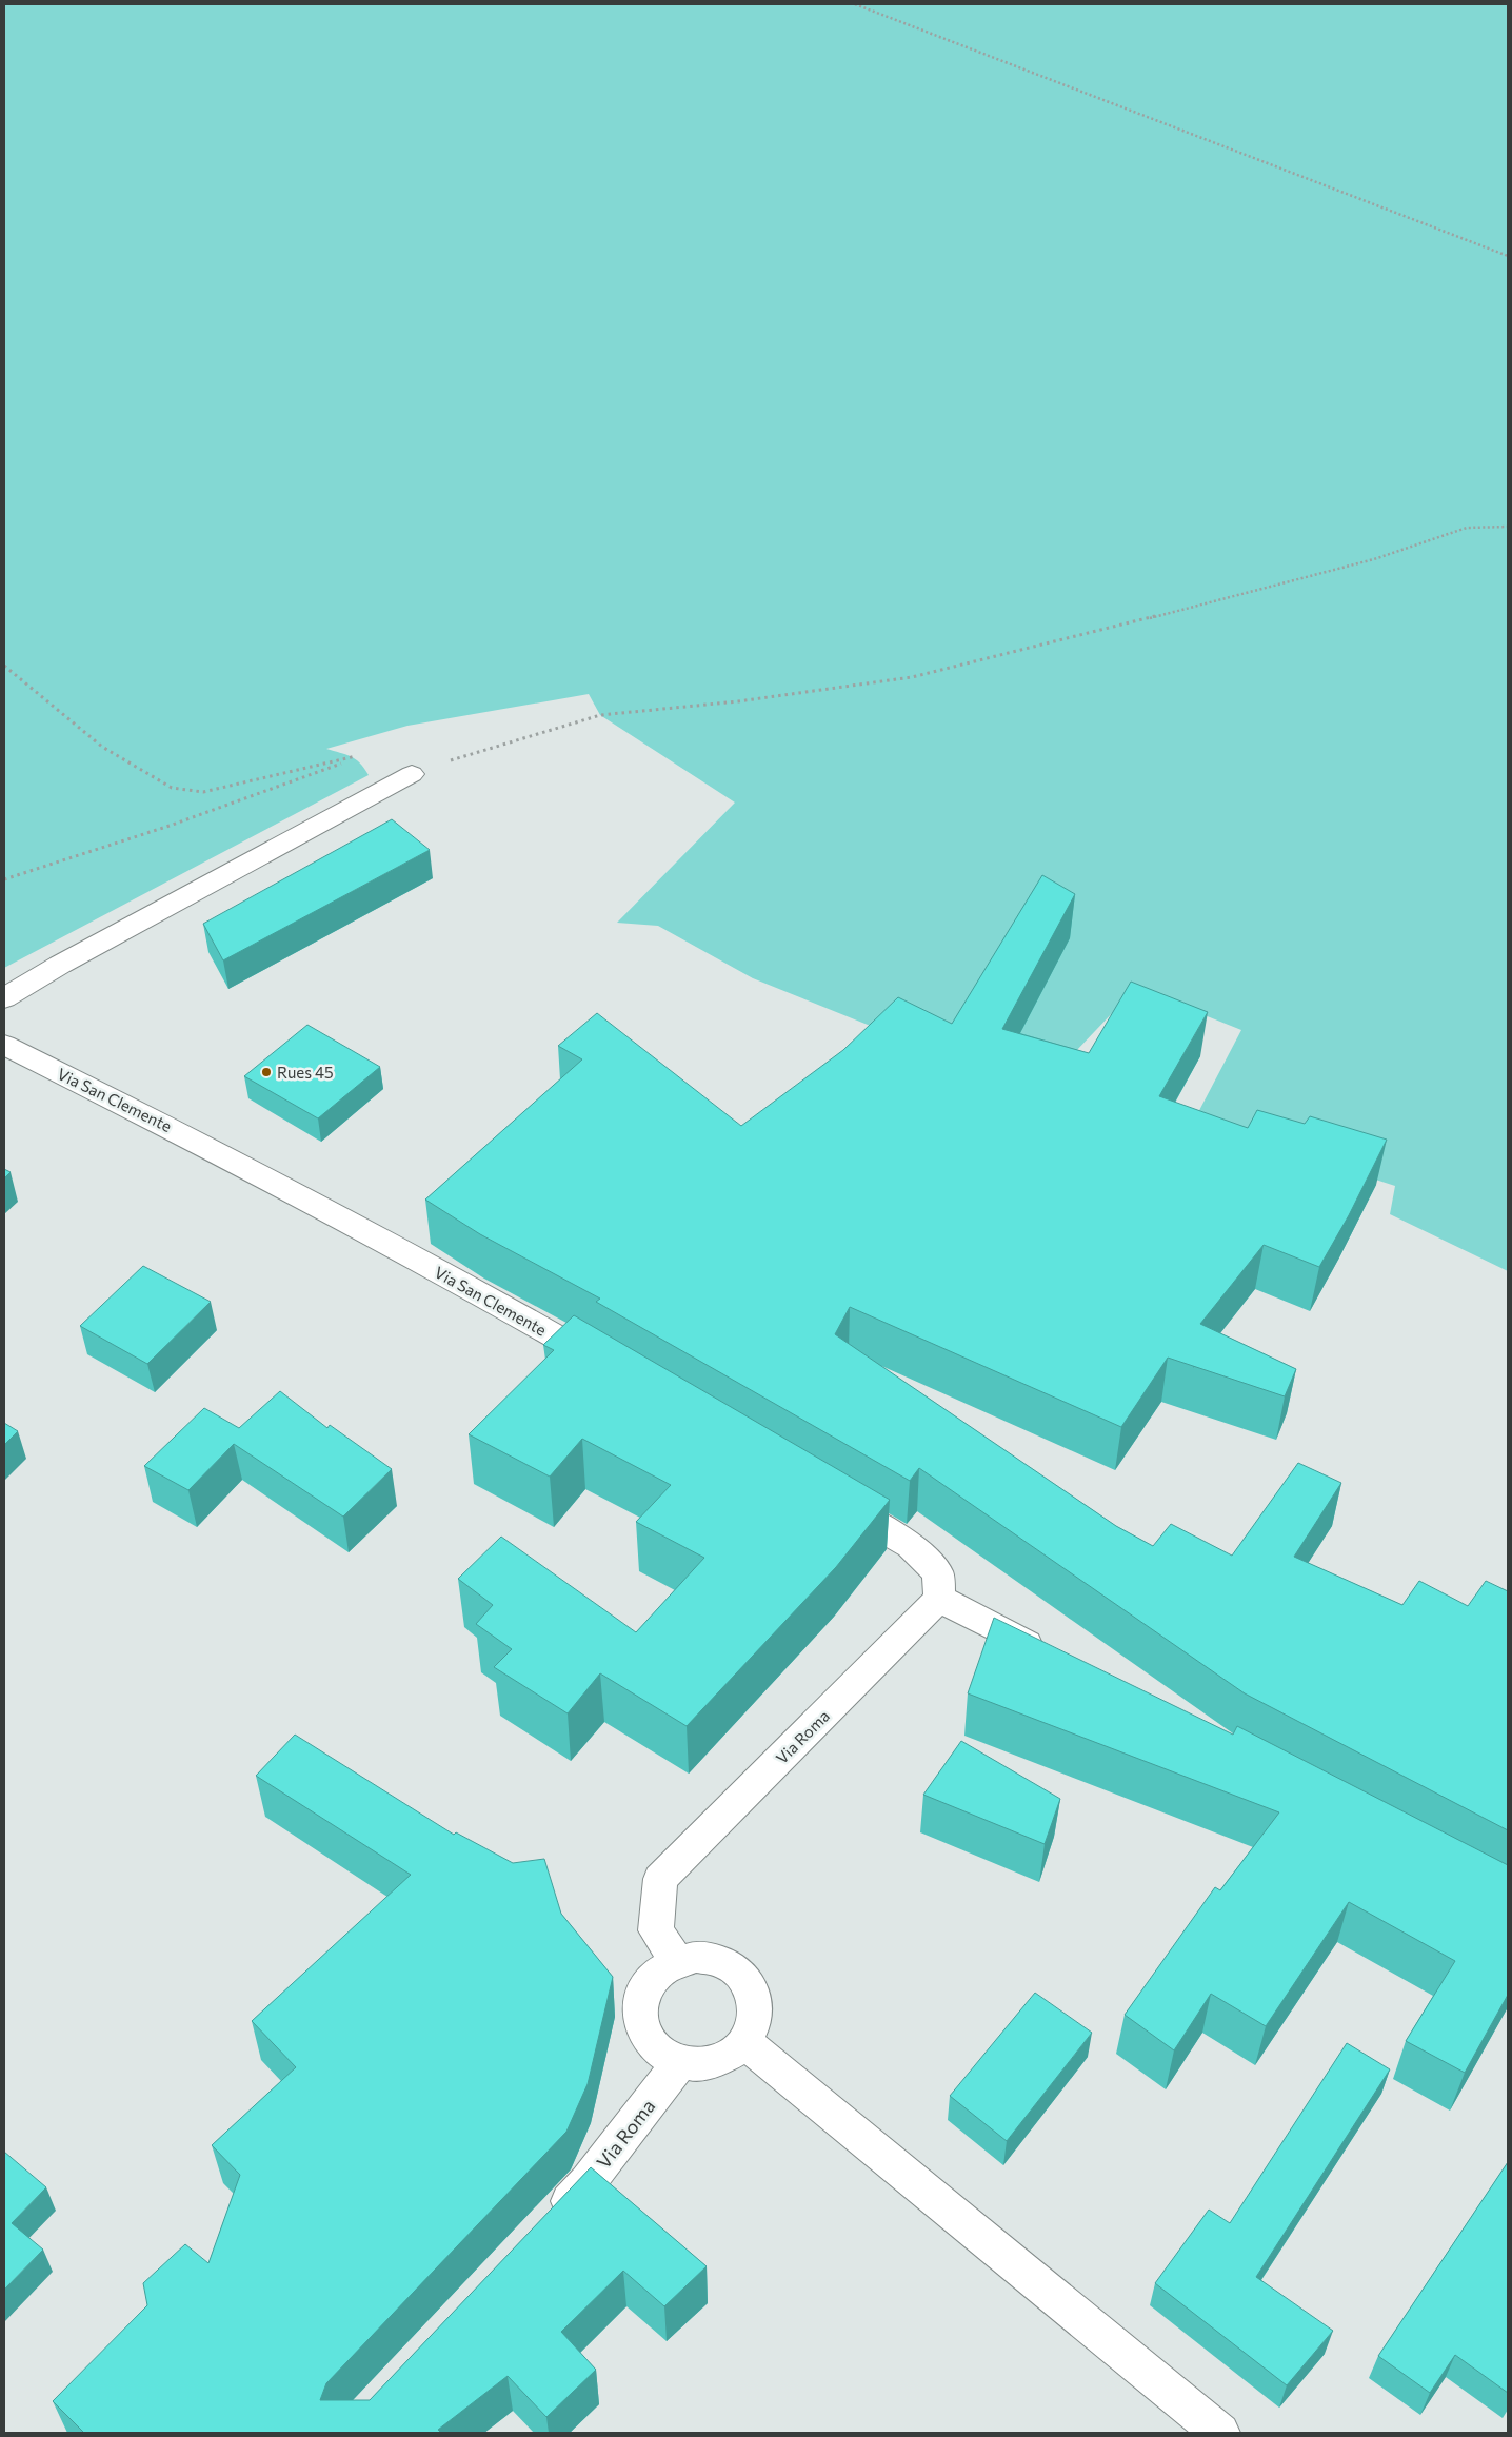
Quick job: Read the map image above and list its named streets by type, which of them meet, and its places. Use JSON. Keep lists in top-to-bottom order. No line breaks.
{"streets":{"street":["Via San Clemente","Via Roma"]},"places":["Rues 45"]}
